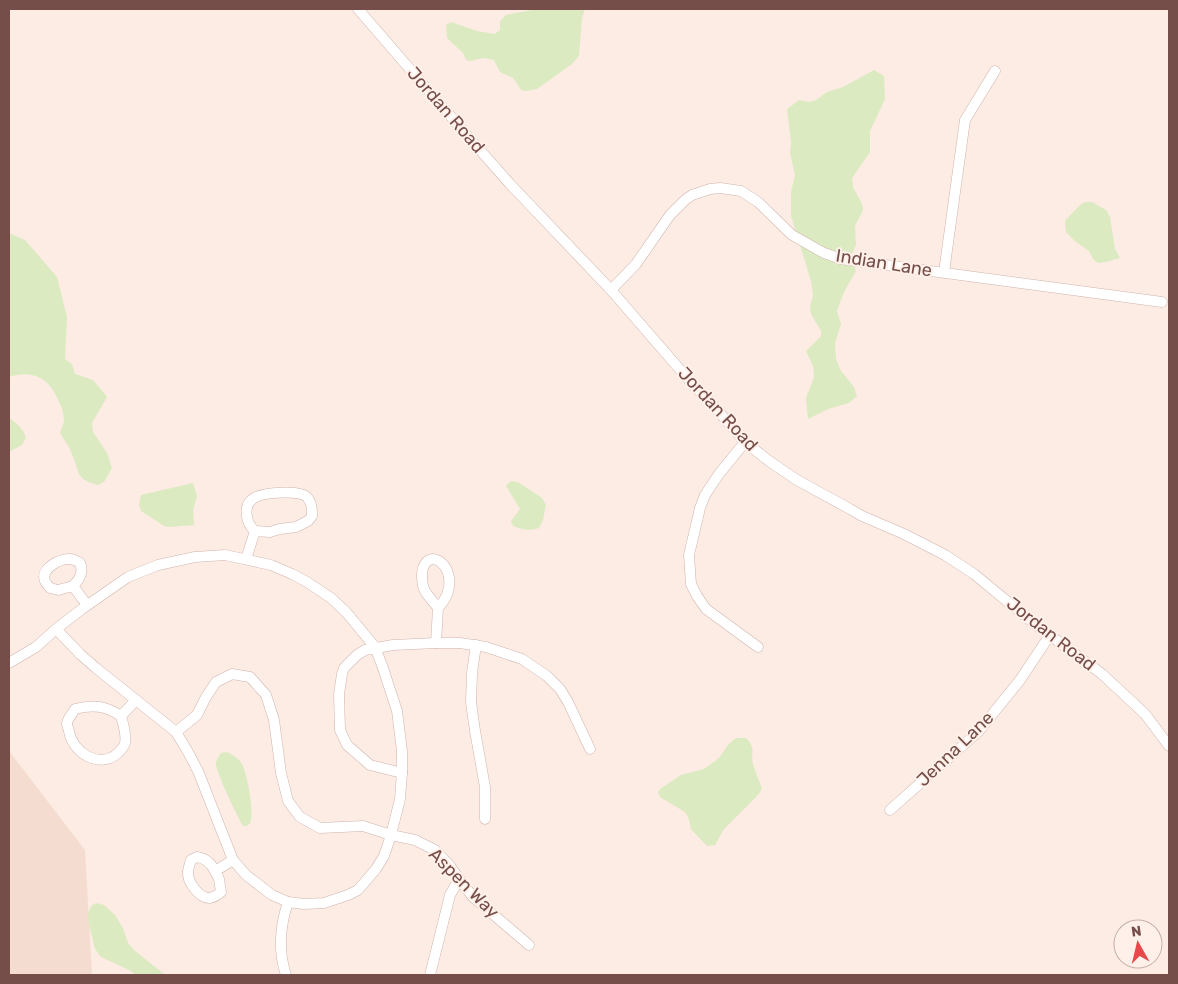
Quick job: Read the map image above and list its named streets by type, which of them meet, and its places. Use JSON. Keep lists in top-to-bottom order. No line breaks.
{"streets":{"street":["Jordan Road","Indian Lane","Jenna Lane","Aspen Way"]},"crossings":[["Jordan Road","Indian Lane"],["Jordan Road","Jenna Lane"]],"north":"top"}
